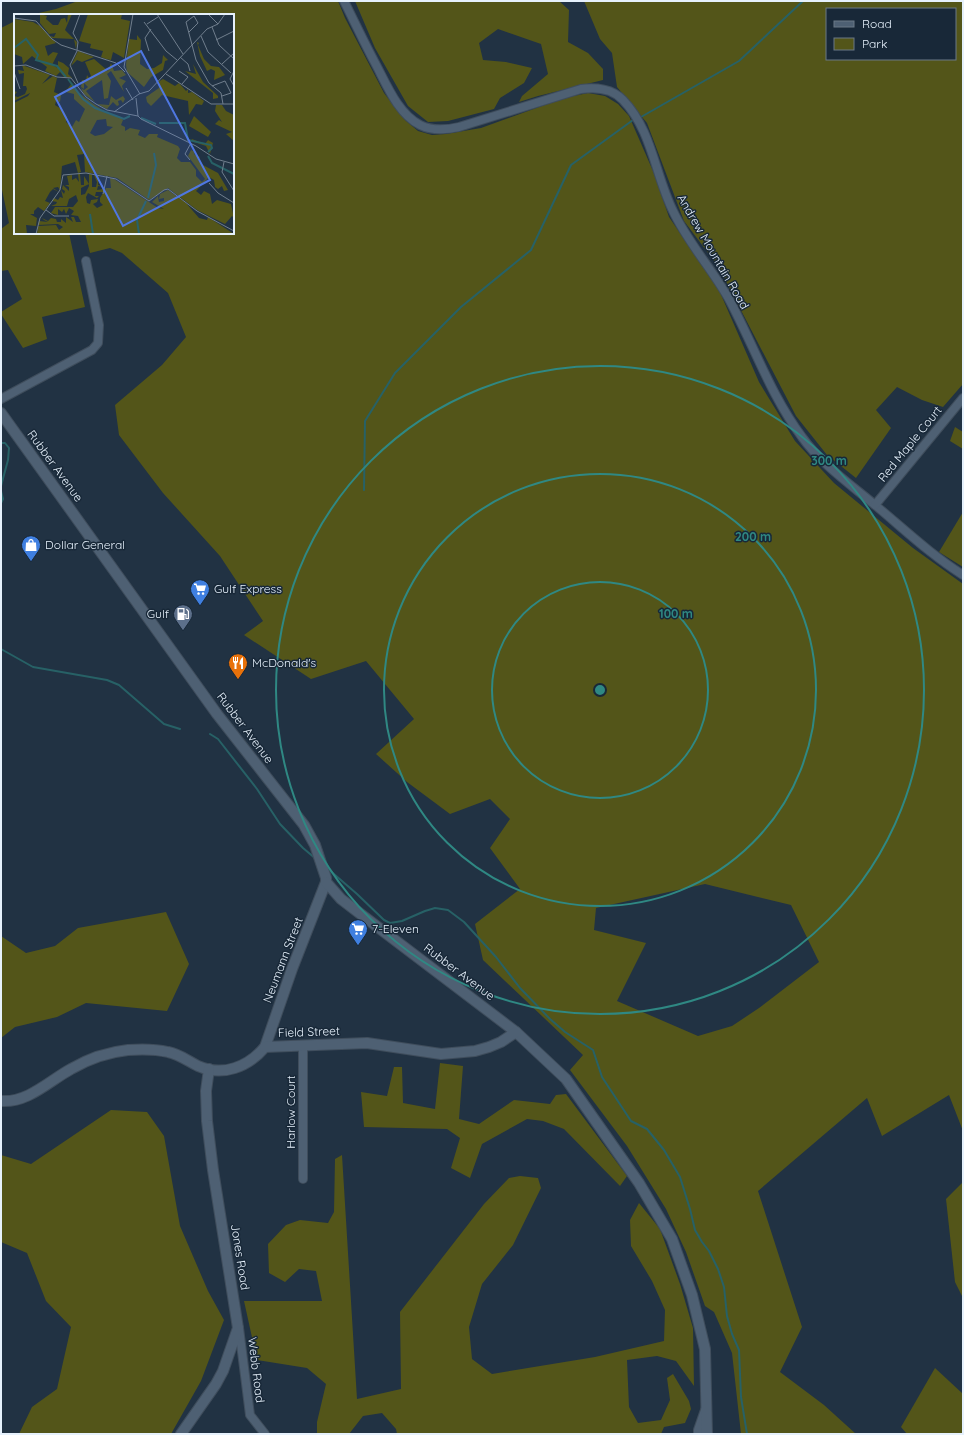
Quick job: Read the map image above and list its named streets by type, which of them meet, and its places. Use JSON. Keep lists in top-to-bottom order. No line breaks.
{"streets":{"street":["Andrew Mountain Road","Red Maple Court","Rubber Avenue","Neumann Street","Field Street","Harlow Court","Jones Road","Webb Road"]},"crossings":[["Andrew Mountain Road","Red Maple Court"],["Rubber Avenue","Neumann Street"],["Rubber Avenue","Field Street"],["Neumann Street","Field Street"],["Field Street","Harlow Court"],["Field Street","Jones Road"],["Jones Road","Webb Road"]],"places":{"shop":["Dollar General"],"supermarket":["Gulf Express","7-Eleven"],"fuel station":["Gulf"],"restaurant":["McDonald's"]},"legend":["Road","Park"],"rings":["300 m","200 m","100 m"]}
